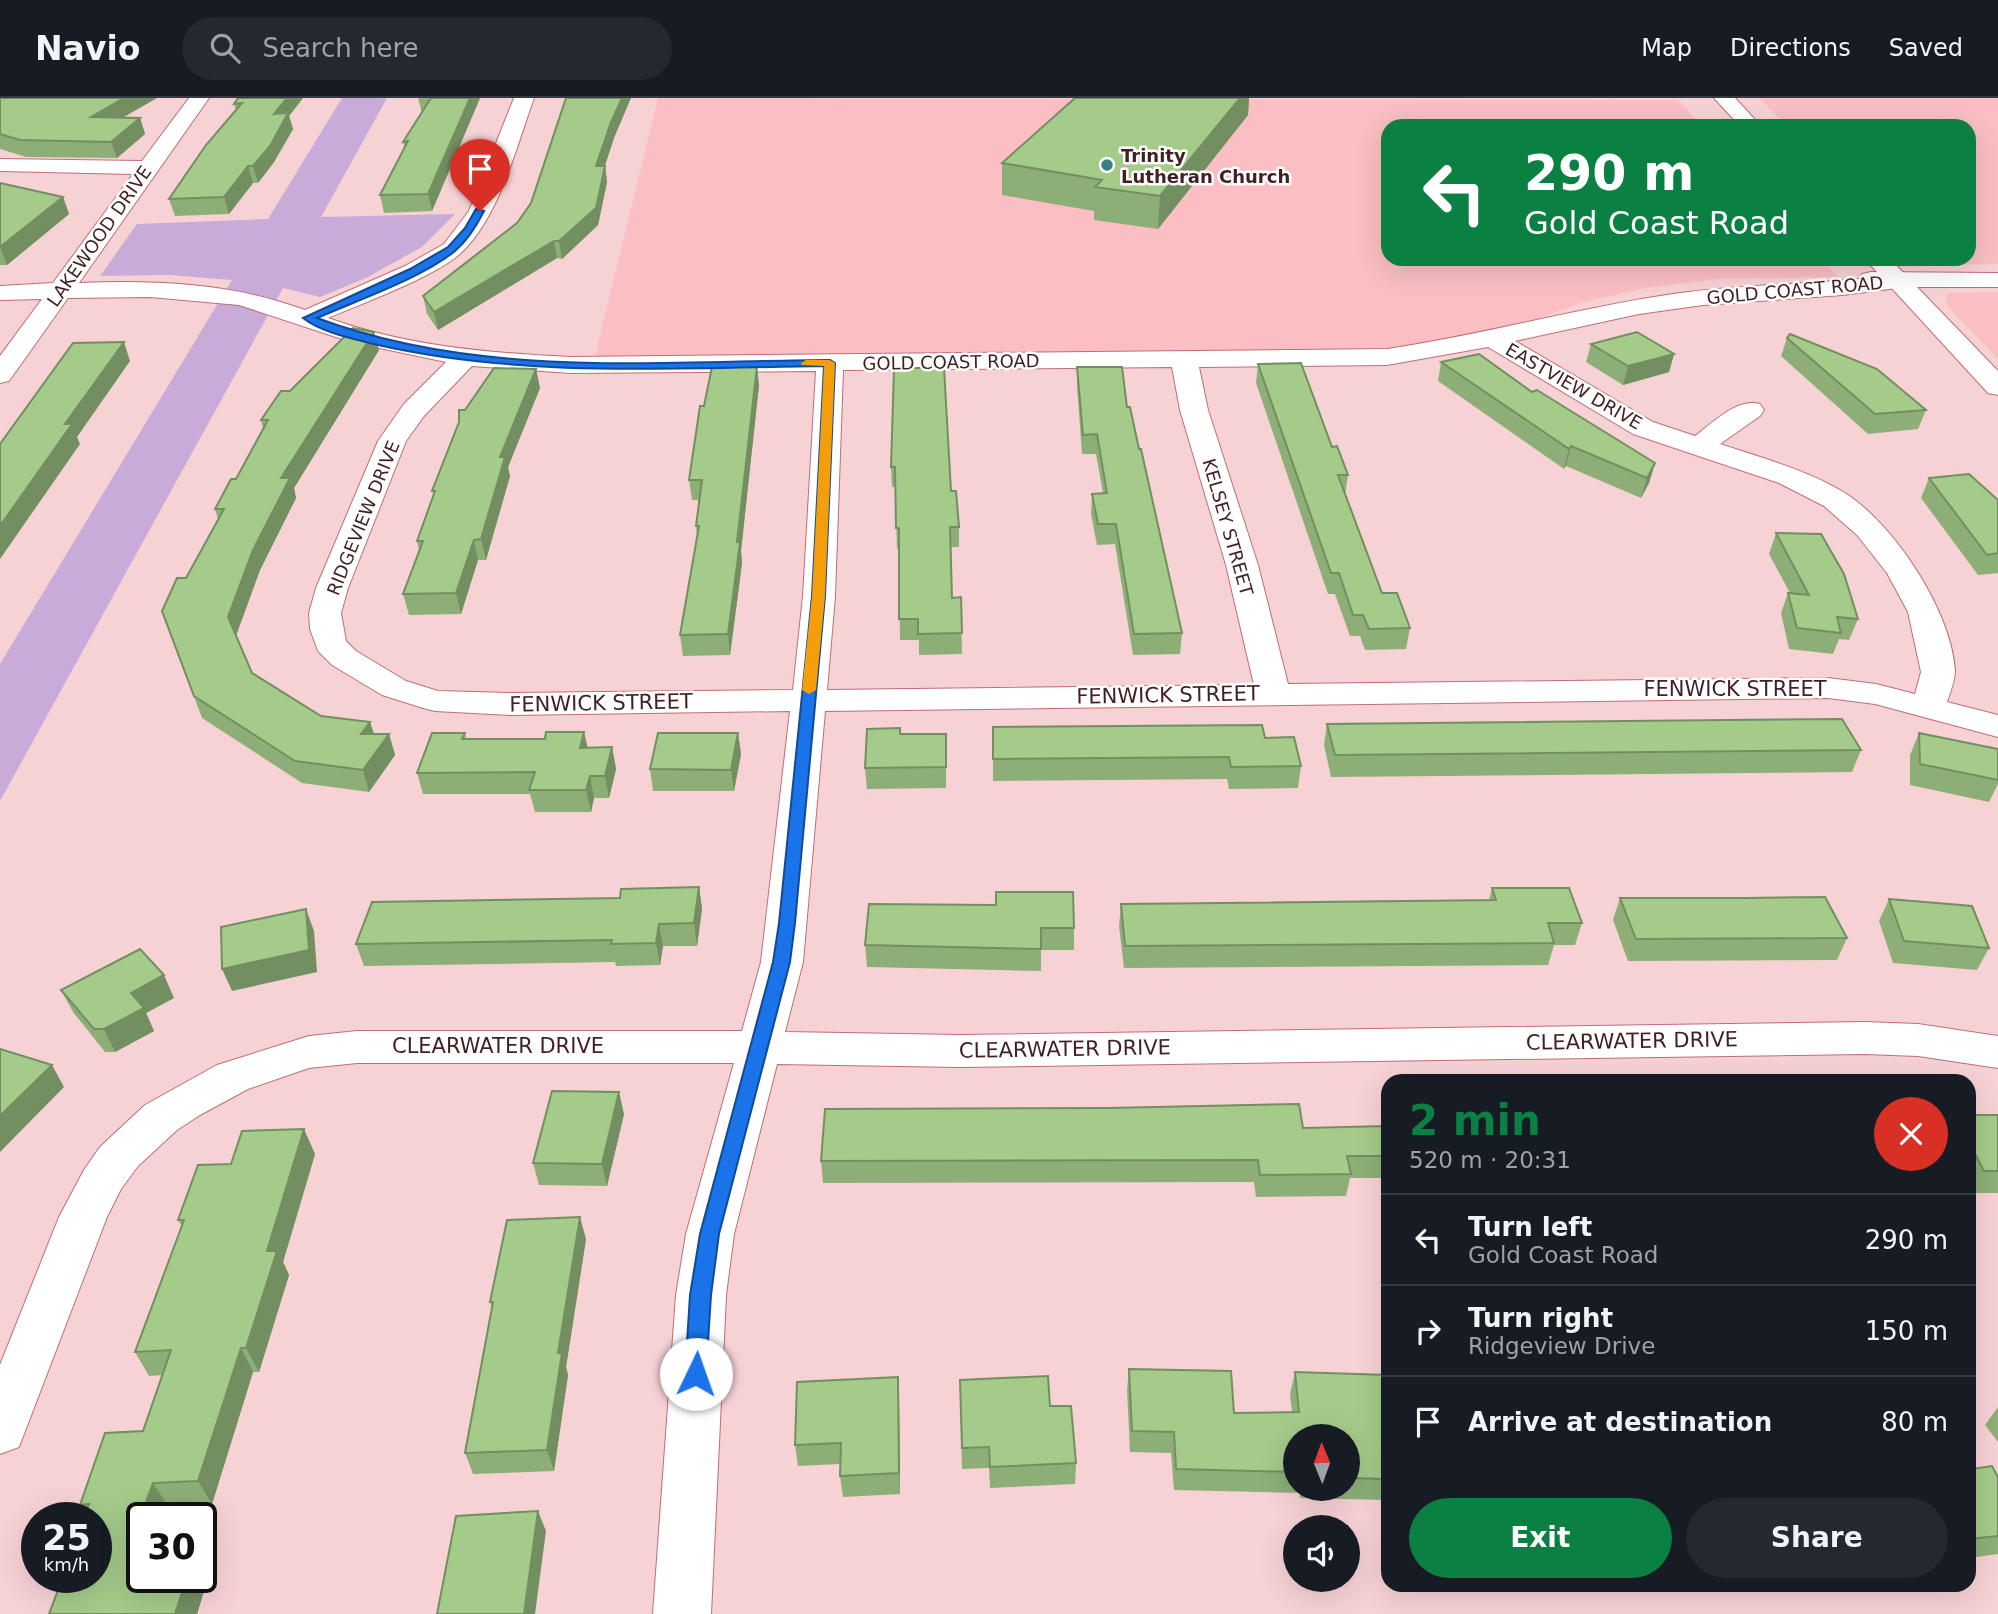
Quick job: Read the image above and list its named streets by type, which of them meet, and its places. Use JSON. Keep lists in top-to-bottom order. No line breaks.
{"streets":{"street":["LAKEWOOD DRIVE","GOLD COAST ROAD","EASTVIEW DRIVE","RIDGEVIEW DRIVE","KELSEY STREET","FENWICK STREET","CLEARWATER DRIVE"]},"crossings":[["LAKEWOOD DRIVE","GOLD COAST ROAD"],["GOLD COAST ROAD","EASTVIEW DRIVE"],["GOLD COAST ROAD","RIDGEVIEW DRIVE"],["GOLD COAST ROAD","KELSEY STREET"],["EASTVIEW DRIVE","FENWICK STREET"],["RIDGEVIEW DRIVE","FENWICK STREET"],["KELSEY STREET","FENWICK STREET"]],"places":["Trinity Lutheran Church"],"north":"top","page":{"header":"Navio","search":"Search here","nav":["Map","Directions","Saved"],"turn":["290 m","Gold Coast Road"],"heading":["2 min","520 m · 20:31"],"list":[{"name":"Turn left","note":"Gold Coast Road","value":"290 m"},{"name":"Turn right","note":"Ridgeview Drive","value":"150 m"},{"name":"Arrive at destination","value":"80 m"}],"buttons":["Exit","Share"],"speed":"25 km/h","limit":"30"}}
